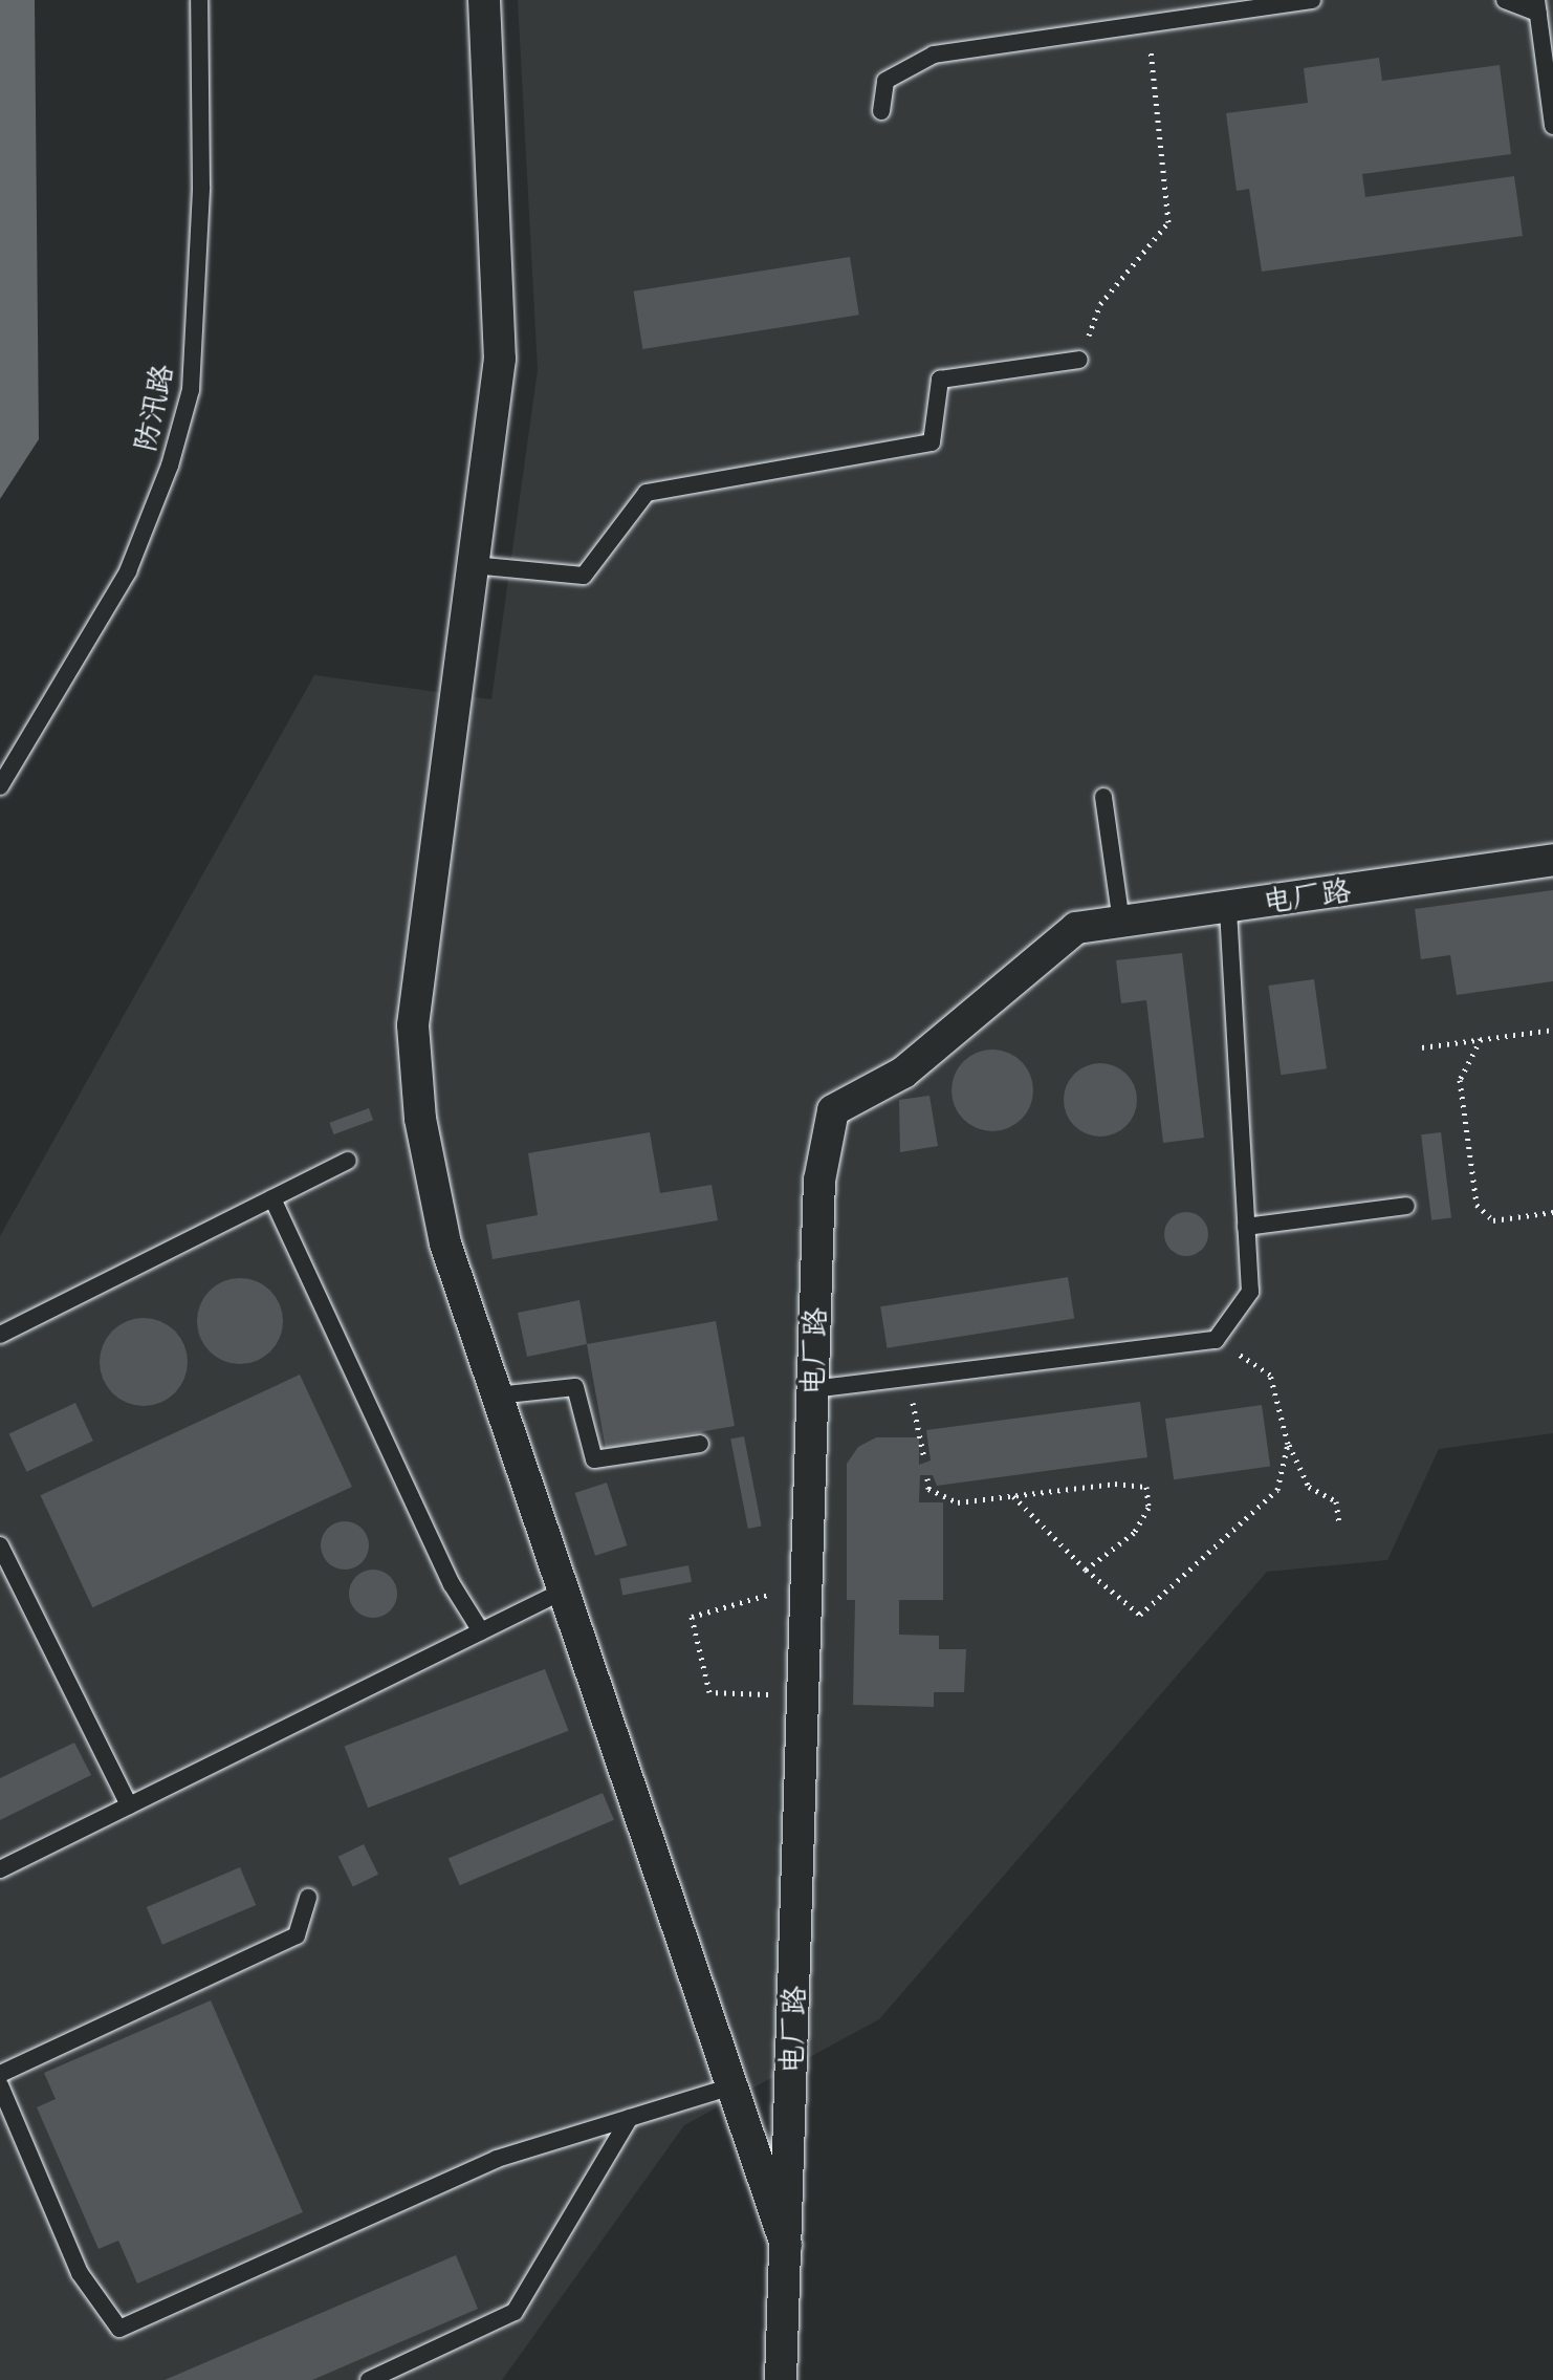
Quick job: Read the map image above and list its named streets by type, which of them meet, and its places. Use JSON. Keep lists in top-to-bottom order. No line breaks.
{"streets":{"street":["电厂路"],"lane":["防汛路"]}}
